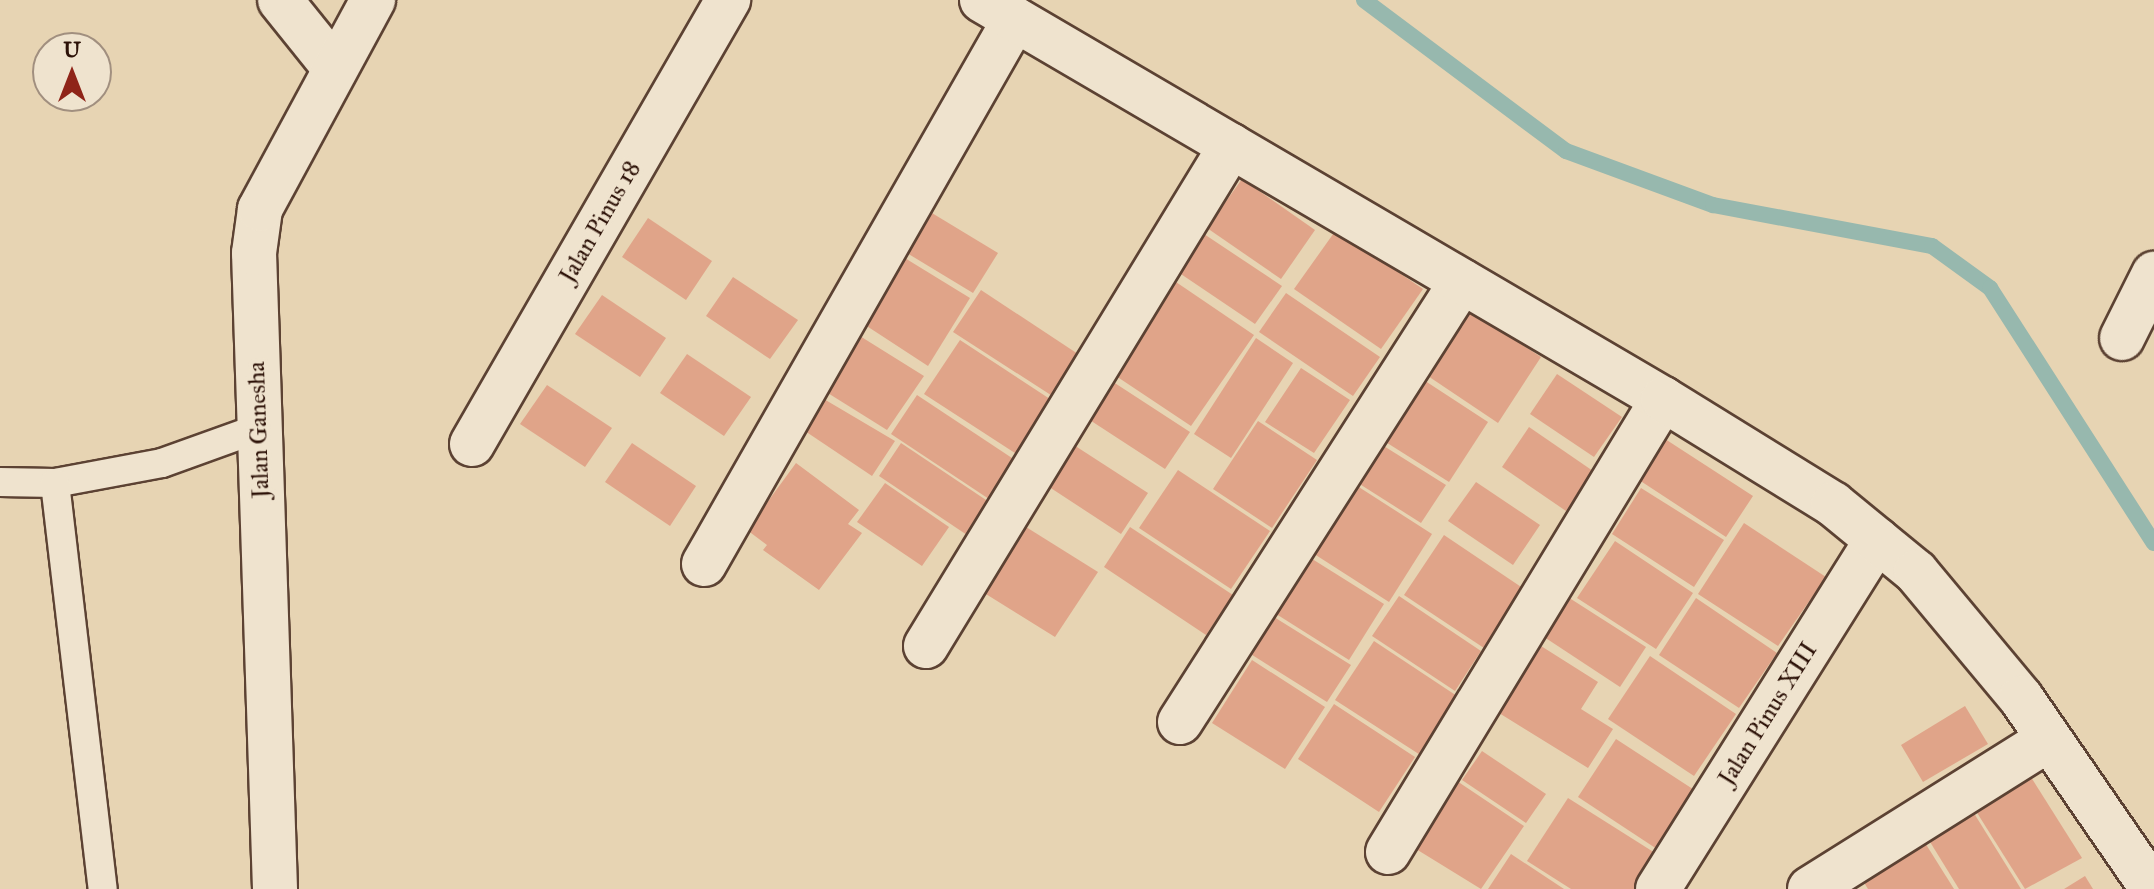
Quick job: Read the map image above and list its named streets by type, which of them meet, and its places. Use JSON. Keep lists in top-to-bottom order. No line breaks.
{"streets":{"street":["Jalan Pinus 18","Jalan Ganesha","Jalan Pinus XIII"]},"north":"top"}
